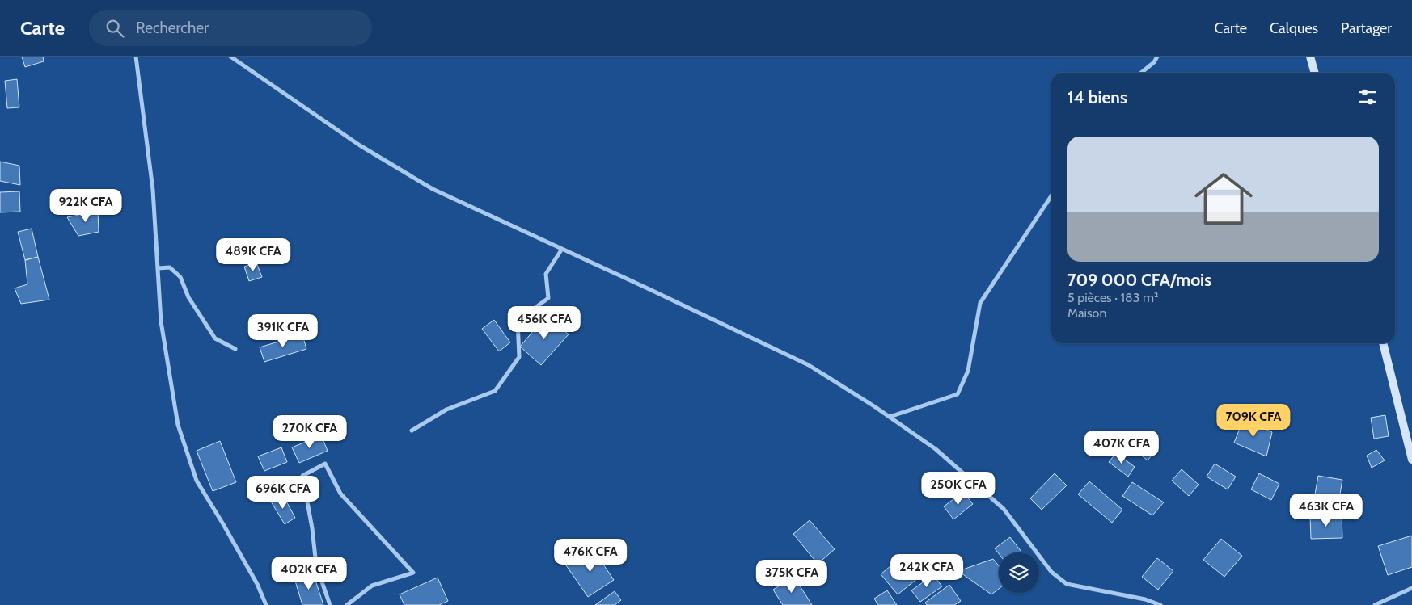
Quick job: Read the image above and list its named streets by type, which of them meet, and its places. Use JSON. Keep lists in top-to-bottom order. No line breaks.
{"page":{"header":"Carte","search":"Rechercher","nav":["Carte","Calques","Partager"],"heading":"14 biens","list":[{"name":"709 000 CFA/mois","note":"5 pièces · 183 m² · Maison"}],"price":["922K CFA","489K CFA","456K CFA","391K CFA","709K CFA","270K CFA","407K CFA","250K CFA","696K CFA","463K CFA","476K CFA","242K CFA","402K CFA","375K CFA"]}}
